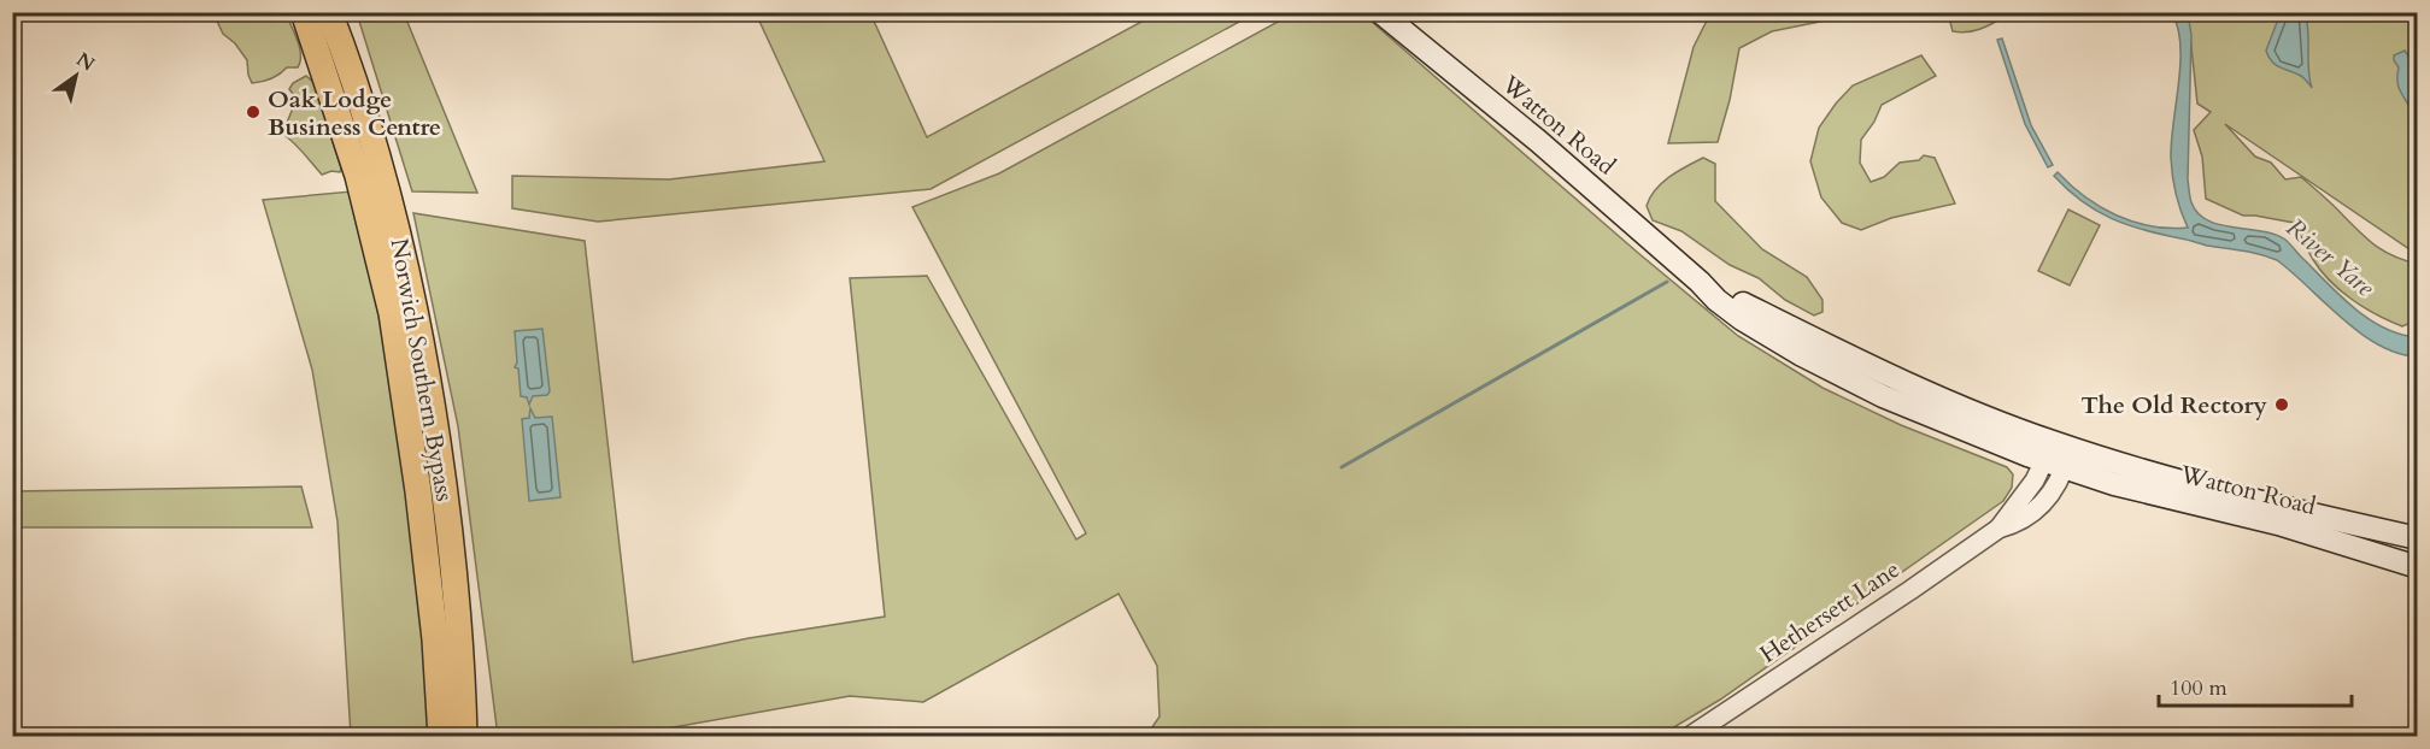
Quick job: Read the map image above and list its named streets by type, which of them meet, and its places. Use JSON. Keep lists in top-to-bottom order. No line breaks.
{"streets":{"highway":["Norwich Southern Bypass"],"main road":["Watton Road"],"street":["Hethersett Lane"]},"crossings":[["Watton Road","Hethersett Lane"]],"water":["River Yare"],"places":["Oak Lodge Business Centre","The Old Rectory"],"scale_bar":"100 m","north":"top right"}
